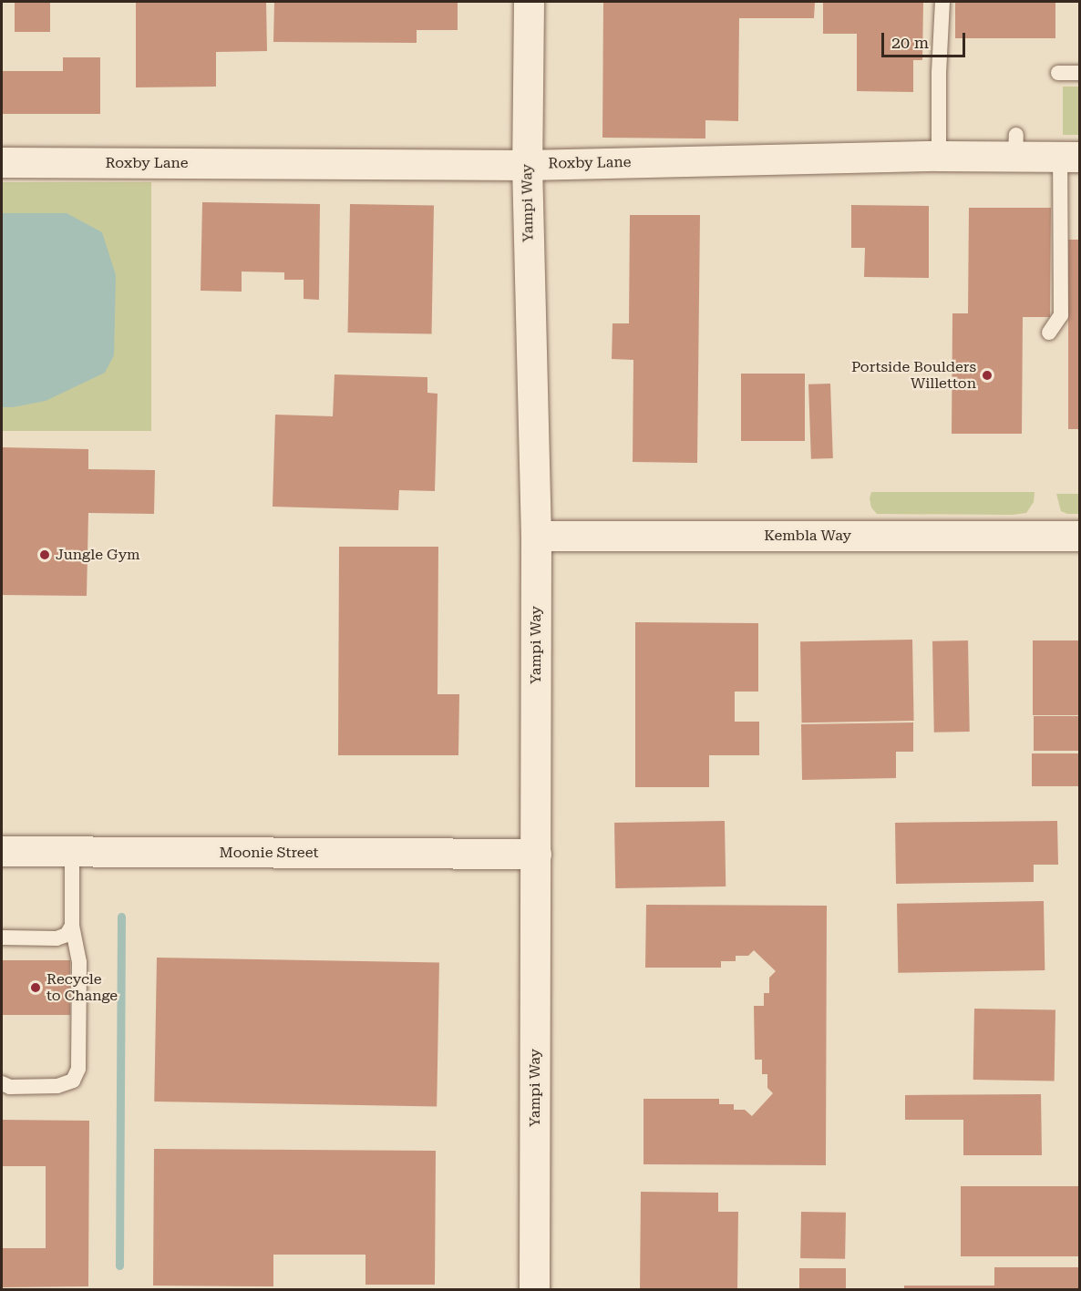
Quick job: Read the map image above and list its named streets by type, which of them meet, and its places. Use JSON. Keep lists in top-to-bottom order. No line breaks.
{"streets":{"street":["Roxby Lane","Yampi Way","Kembla Way","Moonie Street"]},"crossings":[["Roxby Lane","Yampi Way"],["Yampi Way","Kembla Way"],["Yampi Way","Moonie Street"]],"places":["Portside Boulders Willetton","Jungle Gym","Recycle to Change"],"scale_bar":"20 m"}
